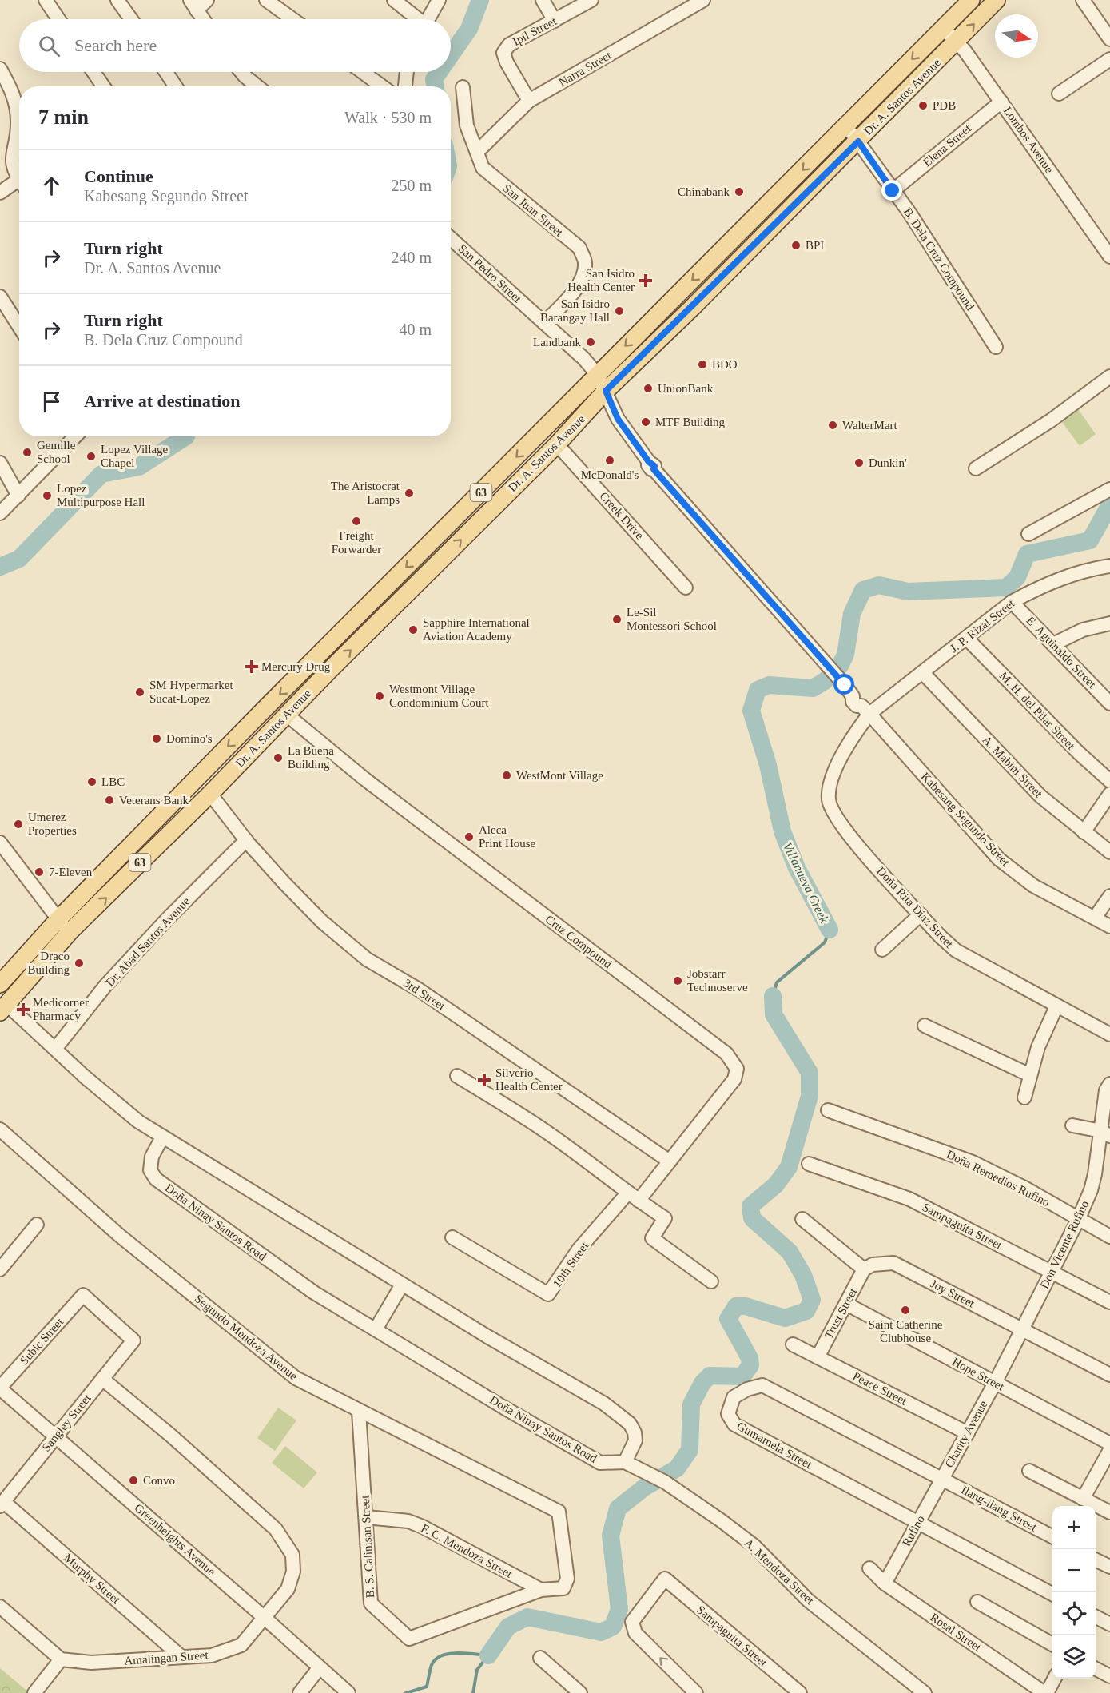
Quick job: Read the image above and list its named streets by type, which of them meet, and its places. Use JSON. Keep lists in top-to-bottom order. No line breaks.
{"streets":{"main road":["Dr. A. Santos Avenue","63"],"street":["Ipil Street","Narra Street","Lombos Avenue","Elena Street","San Juan Street","B. Dela Cruz Compound","San Pedro Street","Creek Drive","J. P. Rizal Street","E. Aguinaldo Street","M. H. del Pilar Street","A. Mabini Street","Kabesang Segundo Street","Doña Rita Diaz Street","Dr. Abad Santos Avenue","Cruz Compound","3rd Street","Doña Remedios Rufino","Doña Ninay Santos Road","Sampaguita Street","Don Vicente Rufino","10th Street","Joy Street","Trust Street","Segundo Mendoza Avenue","Subic Street","Hope Street","Peace Street","Sangley Street","Charity Avenue","Gumamela Street","Ilang-ilang Street","Rufino","Greenheights Avenue","B. S. Calinisan Street","F. C. Mendoza Street","A. Mendoza Street","Murphy Street","Rosal Street","Amalingan Street"]},"crossings":[["Ipil Street","Narra Street"],["Narra Street","San Juan Street"],["Dr. A. Santos Avenue","Lombos Avenue"],["Dr. A. Santos Avenue","B. Dela Cruz Compound"],["Dr. A. Santos Avenue","San Pedro Street"],["Dr. A. Santos Avenue","Creek Drive"],["Dr. A. Santos Avenue","Kabesang Segundo Street"],["Dr. A. Santos Avenue","Cruz Compound"],["Dr. A. Santos Avenue","3rd Street"],["Lombos Avenue","Elena Street"],["Elena Street","B. Dela Cruz Compound"],["San Juan Street","San Pedro Street"],["San Pedro Street","Kabesang Segundo Street"],["J. P. Rizal Street","E. Aguinaldo Street"],["J. P. Rizal Street","M. H. del Pilar Street"],["J. P. Rizal Street","A. Mabini Street"],["J. P. Rizal Street","Kabesang Segundo Street"],["J. P. Rizal Street","Doña Rita Diaz Street"],["Kabesang Segundo Street","Doña Rita Diaz Street"],["Dr. Abad Santos Avenue","3rd Street"],["Cruz Compound","3rd Street"],["Cruz Compound","10th Street"],["Doña Remedios Rufino","Don Vicente Rufino"],["Doña Ninay Santos Road","A. Mendoza Street"],["Sampaguita Street","Don Vicente Rufino"],["Don Vicente Rufino","Charity Avenue"],["Joy Street","Trust Street"],["Joy Street","Charity Avenue"],["Trust Street","Hope Street"],["Trust Street","Peace Street"],["Segundo Mendoza Avenue","B. S. Calinisan Street"],["Segundo Mendoza Avenue","F. C. Mendoza Street"],["Subic Street","Sangley Street"],["Subic Street","Greenheights Avenue"],["Hope Street","Charity Avenue"],["Peace Street","Charity Avenue"],["Sangley Street","Greenheights Avenue"],["Sangley Street","Murphy Street"],["Sangley Street","Amalingan Street"],["Charity Avenue","Gumamela Street"],["Charity Avenue","Ilang-ilang Street"],["Charity Avenue","Rufino"],["Gumamela Street","Ilang-ilang Street"],["Gumamela Street","Rufino"],["Ilang-ilang Street","Rufino"],["Rufino","Rosal Street"],["Greenheights Avenue","Amalingan Street"],["B. S. Calinisan Street","F. C. Mendoza Street"],["Murphy Street","Amalingan Street"]],"water":["Villanueva Creek"],"places":{"other":["PDB","Chinabank","BPI","San Isidro Barangay Hall","Landbank","BDO","UnionBank","MTF Building","WalterMart","Gemille School","Lopez Village Chapel","McDonald's","Dunkin'","The Aristocrat Lamps","Lopez Multipurpose Hall","Freight Forwarder","Le-Sil Montessori School","Sapphire International Aviation Academy","SM Hypermarket Sucat-Lopez","Westmont Village Condominium Court","Domino's","La Buena Building","WestMont Village","LBC","Veterans Bank","Umerez Properties","Aleca Print House","7-Eleven","Draco Building","Jobstarr Technoserve","Saint Catherine Clubhouse","Convo"],"health":["San Isidro Health Center","Mercury Drug","Medicorner Pharmacy","Silverio Health Center"]},"north":"right","page":{"search":"Search here","heading":["7 min","Walk · 530 m"],"list":[["Continue","Kabesang Segundo Street","250 m"],["Turn right","Dr. A. Santos Avenue","240 m"],["Turn right","B. Dela Cruz Compound","40 m"],"Arrive at destination"],"map_buttons":["+","−"]}}
